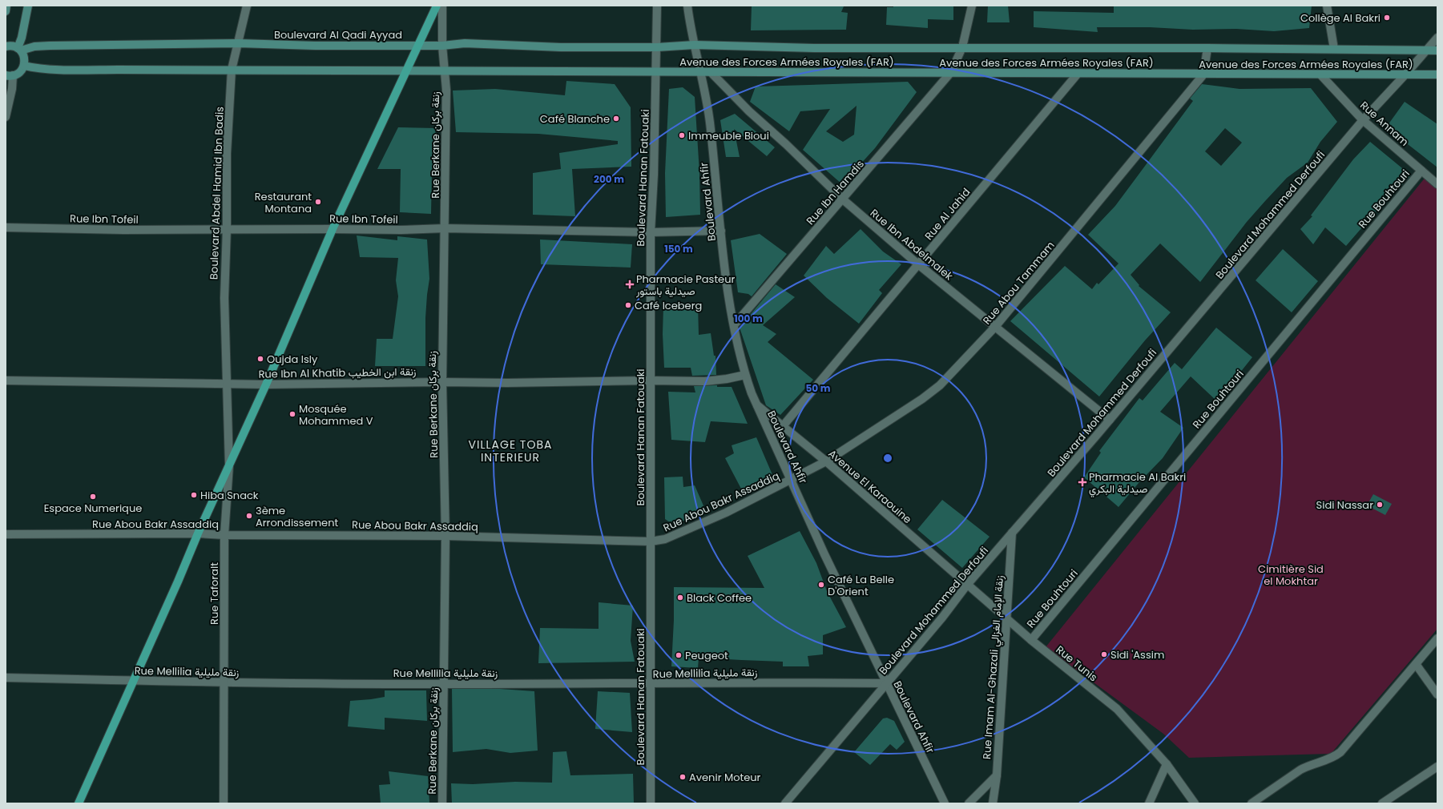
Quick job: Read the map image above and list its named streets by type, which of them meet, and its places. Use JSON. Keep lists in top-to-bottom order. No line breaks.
{"streets":{"main road":["Boulevard Al Qadi Ayyad","Avenue des Forces Armées Royales (FAR)"],"street":["Rue Annam","Rue Berkane زنقة بركان","Boulevard Hanan Fatouaki","Rue Ibn Hamdis","Boulevard Abdel Hamid Ibn Badis","Rue Bouhtouri","Boulevard Ahfir","Rue Al Jahid","Boulevard Mohammed Derfoufi","Rue Ibn Tofeil","Rue Ibn Abdelmalek","Rue Abou Tammam","Rue Ibn Al Khatib زنقة ابن الخطيب","Avenue El Karaouine","Rue Abou Bakr Assaddiq","Rue Taforalt","Rue Tunis","Rue Imam Al-Ghazali زنقة الإمام الغزالي","Rue Mellilia زنقة مليلية"]},"crossings":[["Boulevard Al Qadi Ayyad","Avenue des Forces Armées Royales (FAR)"],["Boulevard Al Qadi Ayyad","Rue Berkane زنقة بركان"],["Boulevard Al Qadi Ayyad","Boulevard Hanan Fatouaki"],["Boulevard Al Qadi Ayyad","Boulevard Abdel Hamid Ibn Badis"],["Avenue des Forces Armées Royales (FAR)","Rue Annam"],["Avenue des Forces Armées Royales (FAR)","Boulevard Hanan Fatouaki"],["Avenue des Forces Armées Royales (FAR)","Rue Ibn Hamdis"],["Avenue des Forces Armées Royales (FAR)","Boulevard Ahfir"],["Avenue des Forces Armées Royales (FAR)","Rue Al Jahid"],["Avenue des Forces Armées Royales (FAR)","Boulevard Mohammed Derfoufi"],["Avenue des Forces Armées Royales (FAR)","Rue Ibn Abdelmalek"],["Avenue des Forces Armées Royales (FAR)","Rue Abou Tammam"],["Rue Annam","Rue Bouhtouri"],["Rue Annam","Boulevard Mohammed Derfoufi"],["Rue Berkane زنقة بركان","Rue Ibn Tofeil"],["Rue Berkane زنقة بركان","Rue Ibn Al Khatib زنقة ابن الخطيب"],["Rue Berkane زنقة بركان","Rue Abou Bakr Assaddiq"],["Rue Berkane زنقة بركان","Rue Mellilia زنقة مليلية"],["Boulevard Hanan Fatouaki","Rue Ibn Tofeil"],["Boulevard Hanan Fatouaki","Rue Ibn Al Khatib زنقة ابن الخطيب"],["Boulevard Hanan Fatouaki","Rue Abou Bakr Assaddiq"],["Boulevard Hanan Fatouaki","Rue Mellilia زنقة مليلية"],["Rue Ibn Hamdis","Boulevard Ahfir"],["Rue Ibn Hamdis","Rue Ibn Abdelmalek"],["Boulevard Abdel Hamid Ibn Badis","Rue Ibn Tofeil"],["Boulevard Abdel Hamid Ibn Badis","Rue Ibn Al Khatib زنقة ابن الخطيب"],["Boulevard Abdel Hamid Ibn Badis","Rue Taforalt"],["Rue Bouhtouri","Rue Tunis"],["Boulevard Ahfir","Boulevard Mohammed Derfoufi"],["Boulevard Ahfir","Rue Ibn Tofeil"],["Boulevard Ahfir","Rue Abou Tammam"],["Boulevard Ahfir","Rue Ibn Al Khatib زنقة ابن الخطيب"],["Boulevard Ahfir","Avenue El Karaouine"],["Boulevard Ahfir","Rue Abou Bakr Assaddiq"],["Boulevard Ahfir","Rue Mellilia زنقة مليلية"],["Rue Al Jahid","Rue Ibn Abdelmalek"],["Rue Al Jahid","Avenue El Karaouine"],["Boulevard Mohammed Derfoufi","Rue Ibn Abdelmalek"],["Boulevard Mohammed Derfoufi","Avenue El Karaouine"],["Boulevard Mohammed Derfoufi","Rue Tunis"],["Boulevard Mohammed Derfoufi","Rue Imam Al-Ghazali زنقة الإمام الغزالي"],["Boulevard Mohammed Derfoufi","Rue Mellilia زنقة مليلية"],["Rue Ibn Abdelmalek","Rue Abou Tammam"],["Rue Abou Tammam","Avenue El Karaouine"],["Rue Abou Tammam","Rue Abou Bakr Assaddiq"],["Rue Ibn Al Khatib زنقة ابن الخطيب","Rue Taforalt"],["Avenue El Karaouine","Rue Tunis"],["Rue Abou Bakr Assaddiq","Rue Taforalt"],["Rue Taforalt","Rue Mellilia زنقة مليلية"],["Rue Tunis","Rue Imam Al-Ghazali زنقة الإمام الغزالي"]],"districts":["VILLAGE TOBA INTERIEUR"],"parks":["Cimitière Sid el Mokhtar"],"places":{"other":["Collège Al Bakri","Café Blanche","Immeuble Bioui","Restaurant Montana","Café Iceberg","Oujda Isly","Mosquée Mohammed V","Hiba Snack","Espace Numerique","Sidi Nassar","3ème Arrondissement","Café La Belle D'Orient","Black Coffee","Sidi 'Assim","Peugeot","Avenir Moteur"],"health":["Pharmacie Pasteur صيدلية باستور","Pharmacie Al Bakri صيدلية البكري"]},"rings":["200 m","150 m","100 m","50 m"]}
